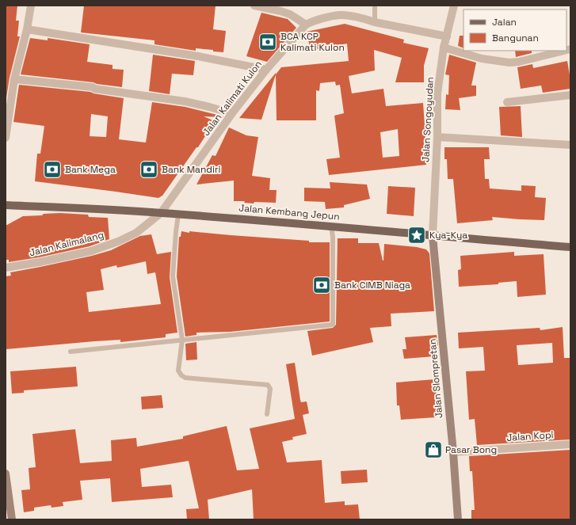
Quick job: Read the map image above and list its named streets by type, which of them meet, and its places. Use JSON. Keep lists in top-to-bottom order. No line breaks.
{"streets":{"main road":["Jalan Kembang Jepun"],"street":["Jalan Kalimati Kulon","Jalan Songoyudan","Jalan Kalimalang","Jalan Slompretan","Jalan Kopi"]},"crossings":[["Jalan Kalimati Kulon","Jalan Songoyudan"],["Jalan Kalimati Kulon","Jalan Kembang Jepun"],["Jalan Kalimati Kulon","Jalan Kalimalang"],["Jalan Songoyudan","Jalan Kembang Jepun"],["Jalan Songoyudan","Jalan Slompretan"],["Jalan Kembang Jepun","Jalan Kalimalang"],["Jalan Kembang Jepun","Jalan Slompretan"],["Jalan Slompretan","Jalan Kopi"]],"places":{"bank":["BCA KCP Kalimati Kulon","Bank Mega","Bank Mandiri","Bank CIMB Niaga"],"place":["Kya-Kya"],"shop":["Pasar Bong"]},"legend":["Jalan","Bangunan"]}
